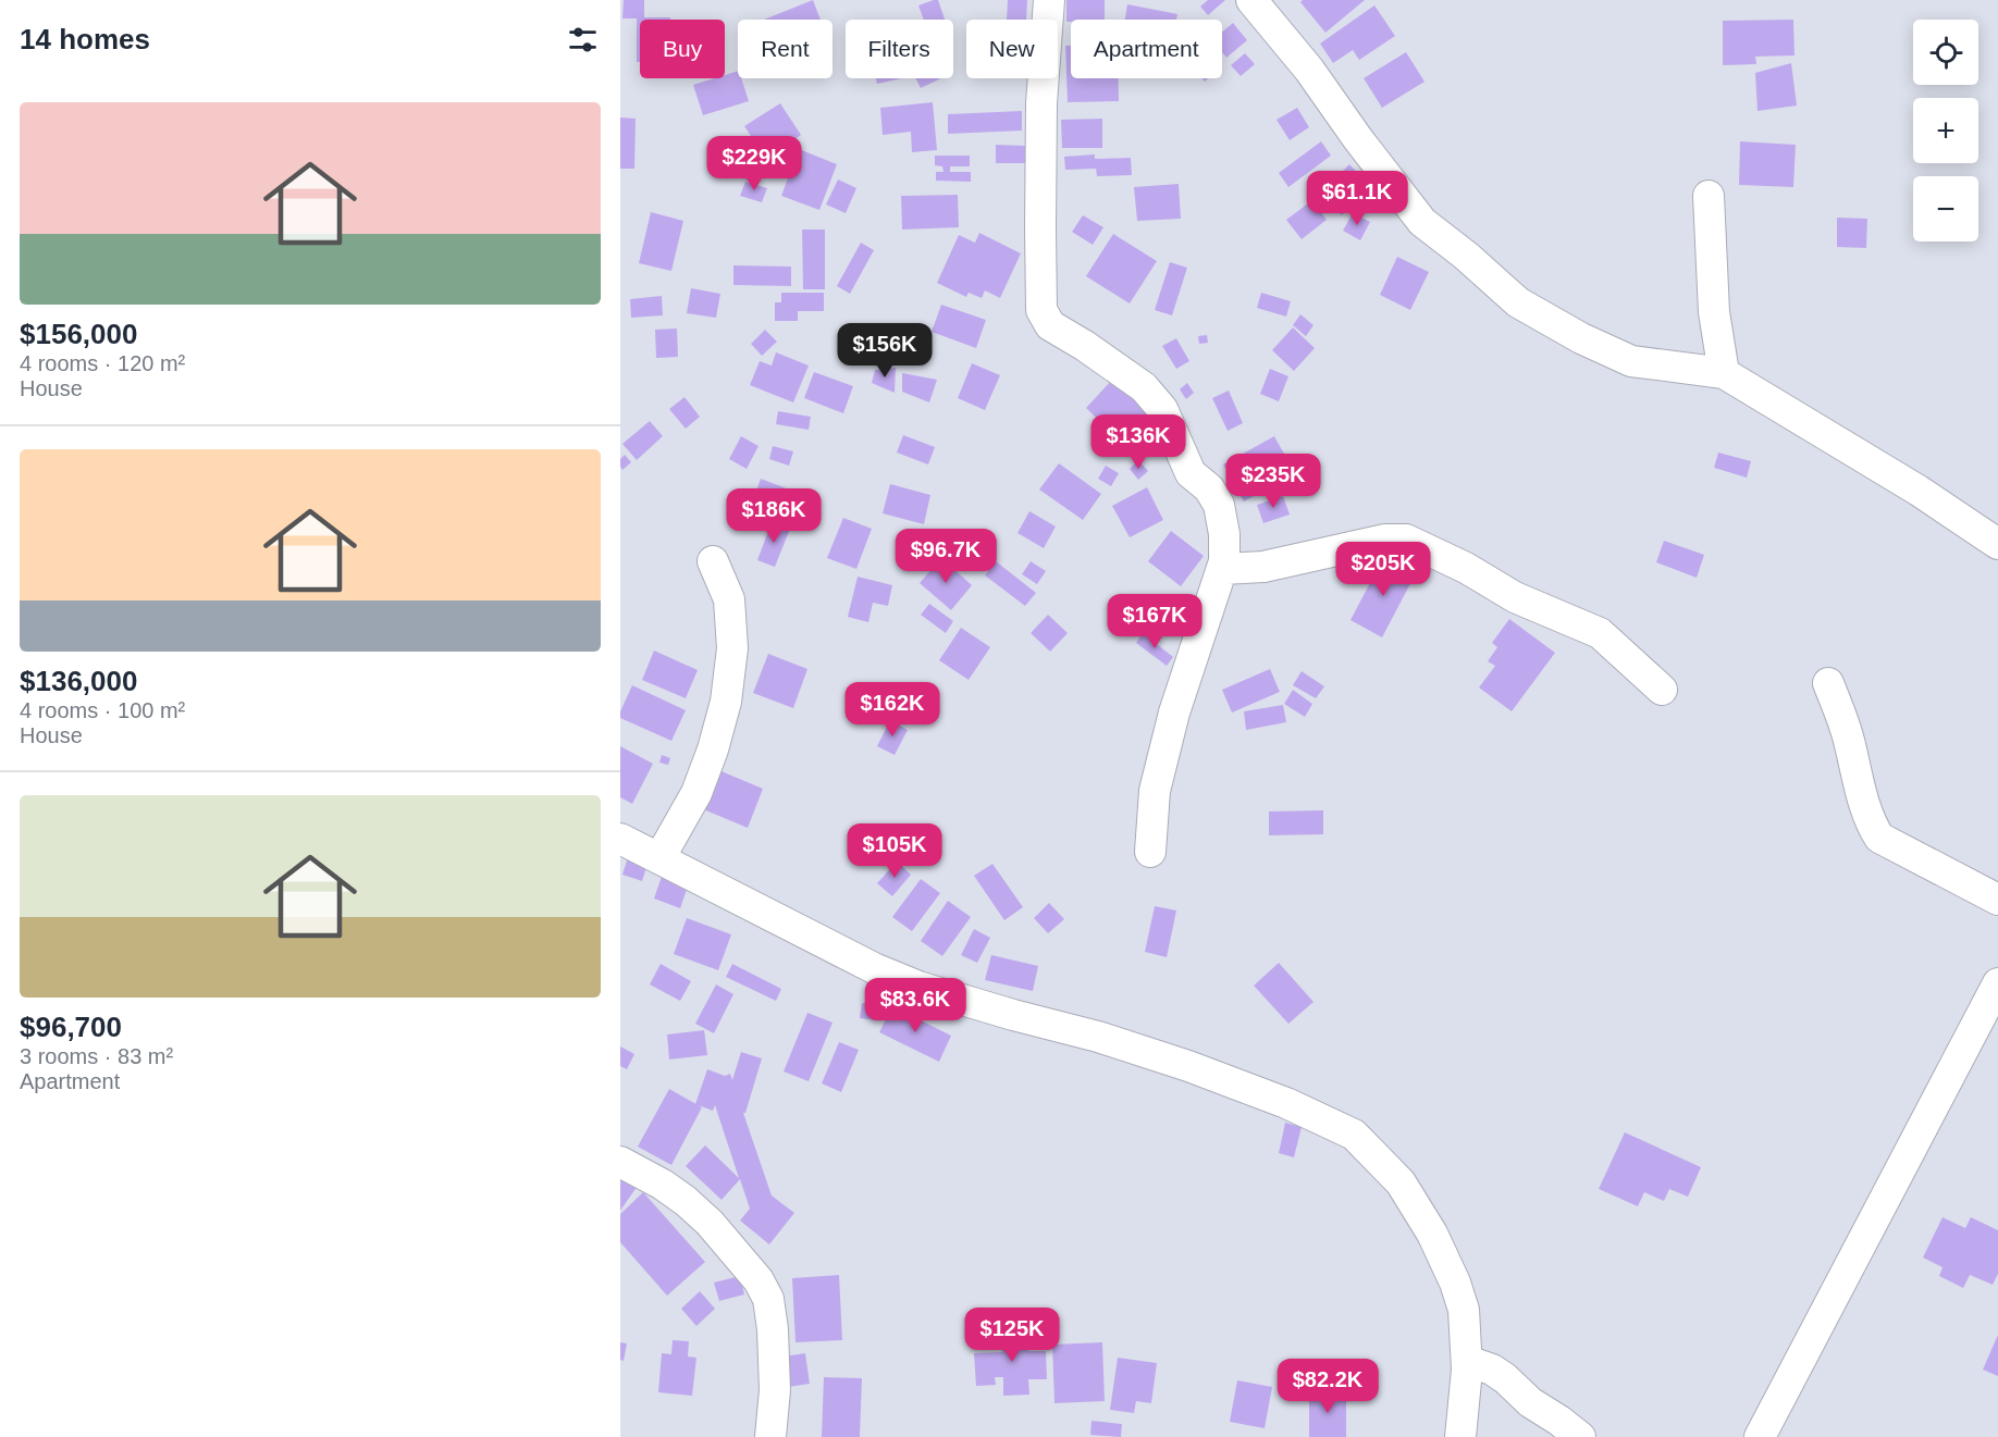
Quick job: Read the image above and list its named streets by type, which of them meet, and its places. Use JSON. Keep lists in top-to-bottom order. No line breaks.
{"page":{"heading":"14 homes","map_buttons":["+","−"],"chip":["Buy","Rent","Filters","New","Apartment"],"list":[{"name":"$156,000","note":"4 rooms · 120 m² · House"},{"name":"$136,000","note":"4 rooms · 100 m² · House"},{"name":"$96,700","note":"3 rooms · 83 m² · Apartment"}],"price":["$229K","$61.1K","$156K","$136K","$235K","$186K","$96.7K","$205K","$167K","$162K","$105K","$83.6K","$125K","$82.2K"]}}
